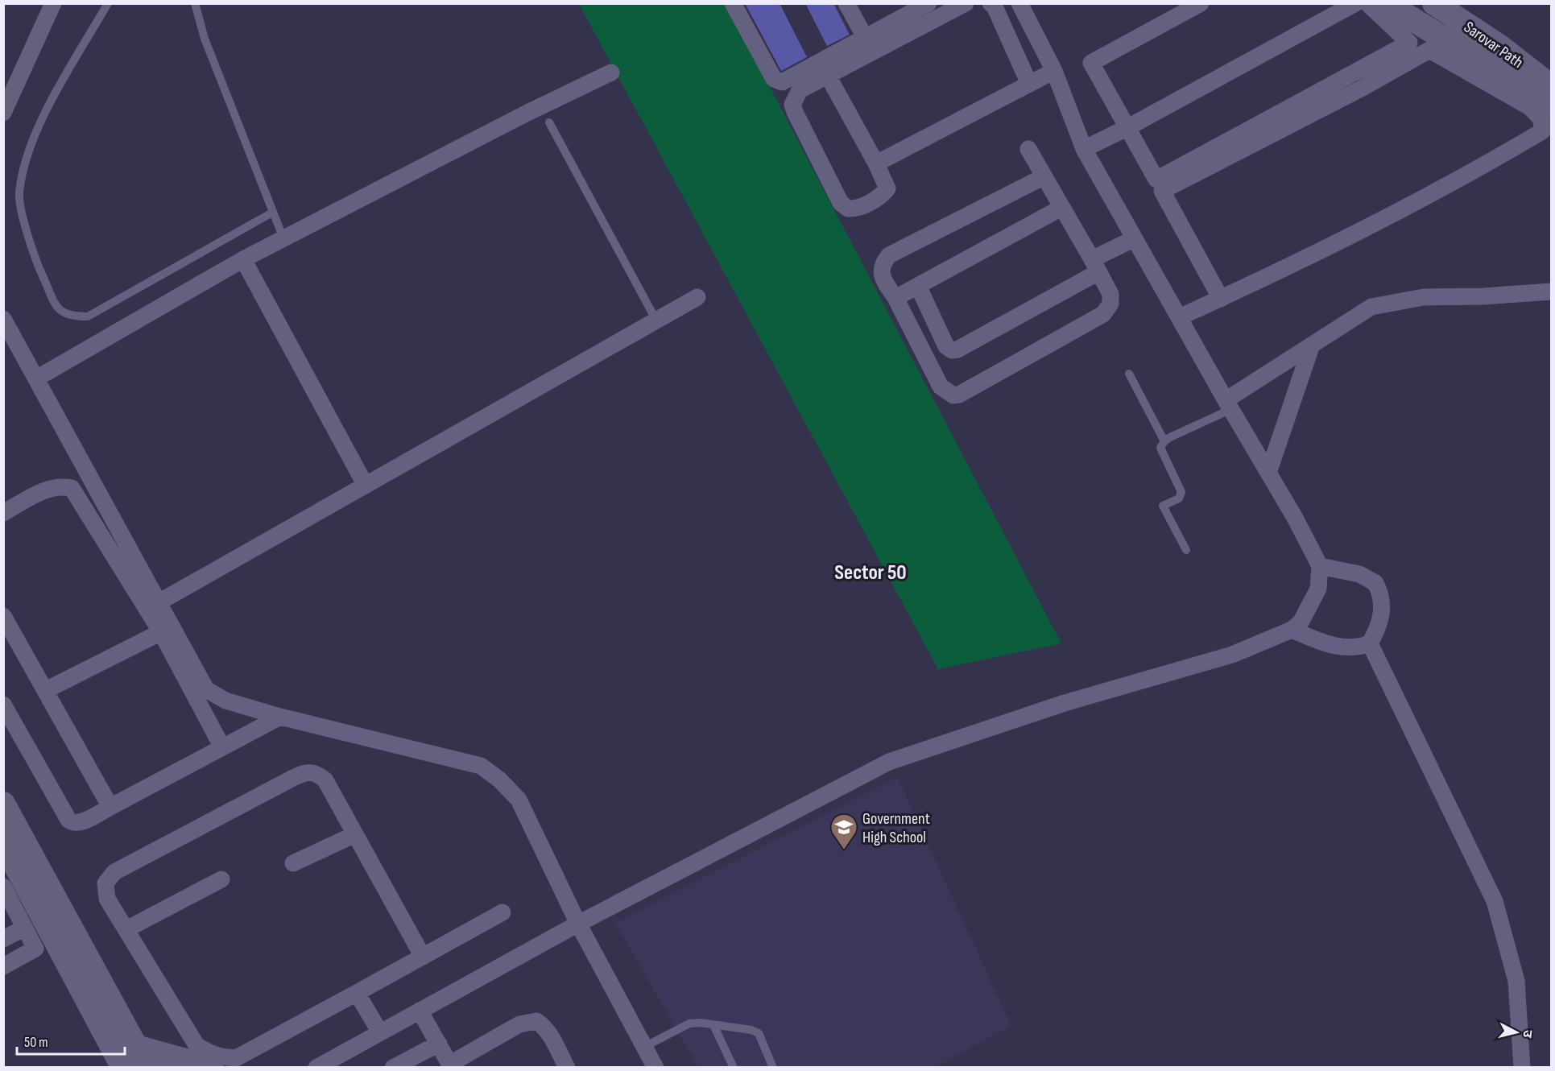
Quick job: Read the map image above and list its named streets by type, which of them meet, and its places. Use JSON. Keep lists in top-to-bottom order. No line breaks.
{"streets":{"main road":["Sarovar Path"]},"districts":["Sector 50"],"places":{"school or university":["Government High School"]},"scale_bar":"50 m","north":"right"}
